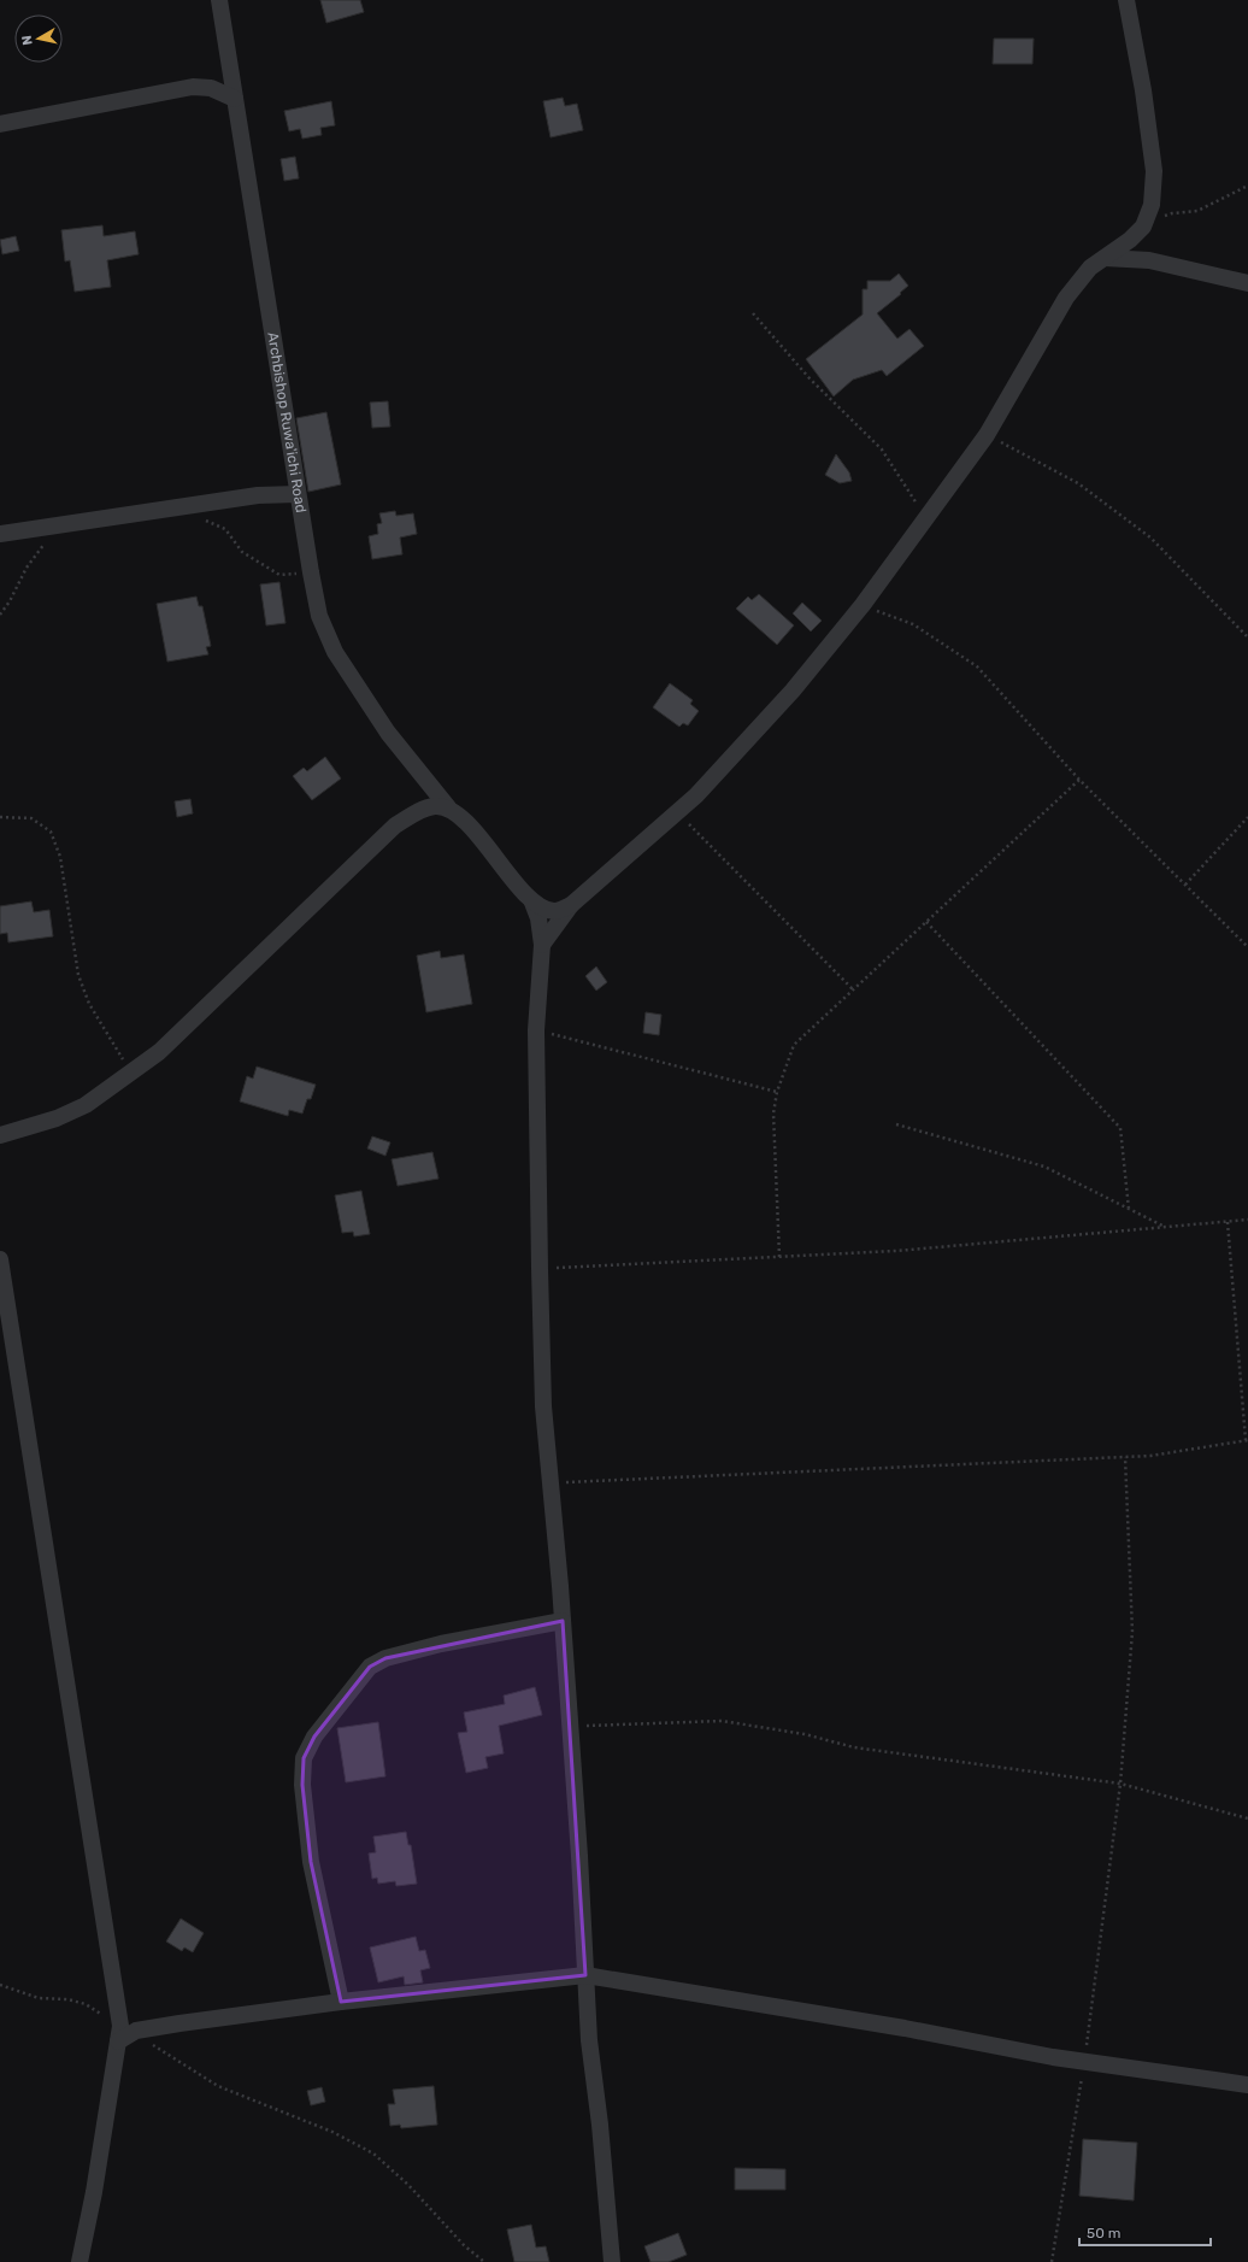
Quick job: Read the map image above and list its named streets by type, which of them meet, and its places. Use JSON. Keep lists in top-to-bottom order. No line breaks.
{"streets":{"street":["Archbishop Ruwa'ichi Road"]},"scale_bar":"50 m","north":"left"}
